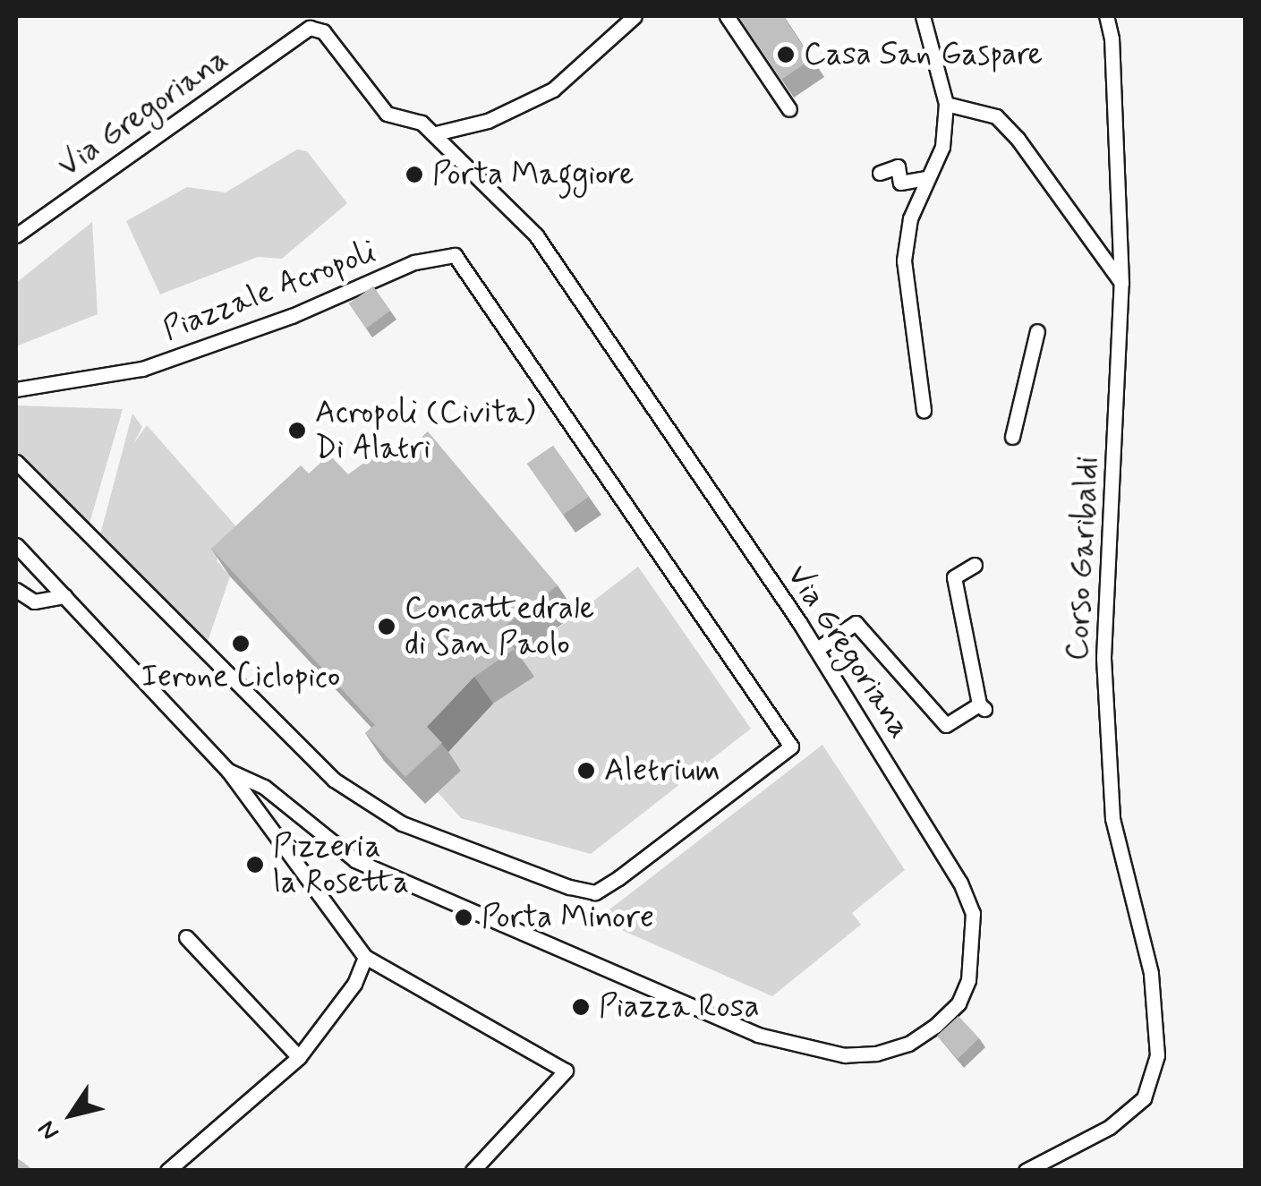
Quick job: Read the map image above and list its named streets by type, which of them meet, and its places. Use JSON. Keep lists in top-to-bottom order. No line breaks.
{"streets":{"lane":["Via Gregoriana","Piazzale Acropoli","Corso Garibaldi"]},"places":["Casa San Gaspare","Porta Maggiore","Acropoli (Civita) Di Alatri","Concattedrale di San Paolo","Ierone Ciclopico","Aletrium","Pizzeria la Rosetta","Porta Minore","Piazza Rosa"],"north":"bottom left"}
